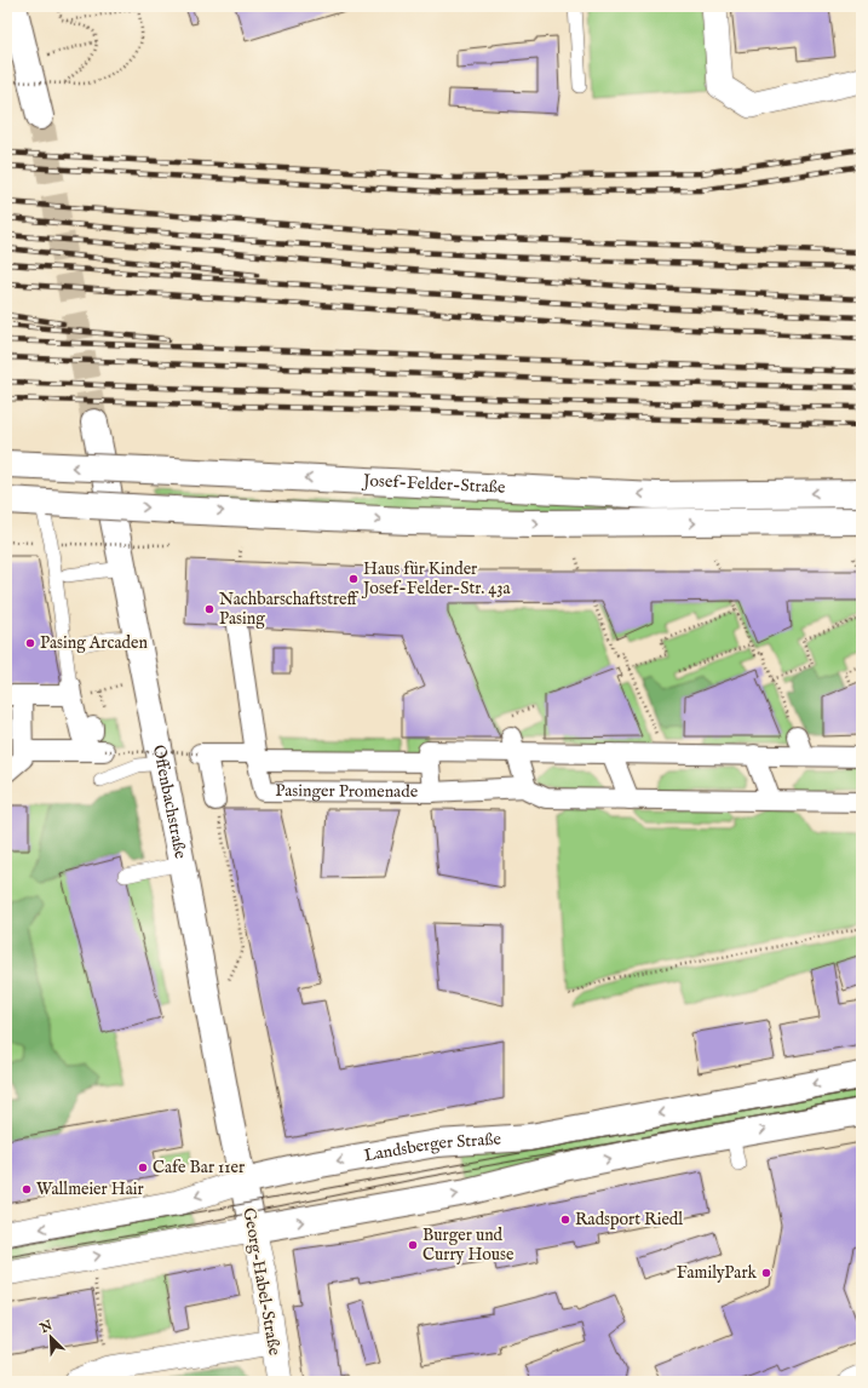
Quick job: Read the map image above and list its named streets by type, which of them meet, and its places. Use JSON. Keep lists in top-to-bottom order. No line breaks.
{"streets":{"street":["Josef-Felder-Straße","Pasinger Promenade","Offenbachstraße","Landsberger Straße","Georg-Habel-Straße"]},"crossings":[["Offenbachstraße","Landsberger Straße"],["Offenbachstraße","Georg-Habel-Straße"],["Landsberger Straße","Georg-Habel-Straße"]],"places":["Haus für Kinder Josef-Felder-Str. 43a","Nachbarschaftstreff Pasing","Pasing Arcaden","Cafe Bar 11er","Wallmeier Hair","Radsport Riedl","Burger und Curry House","FamilyPark"],"north":"top left"}
